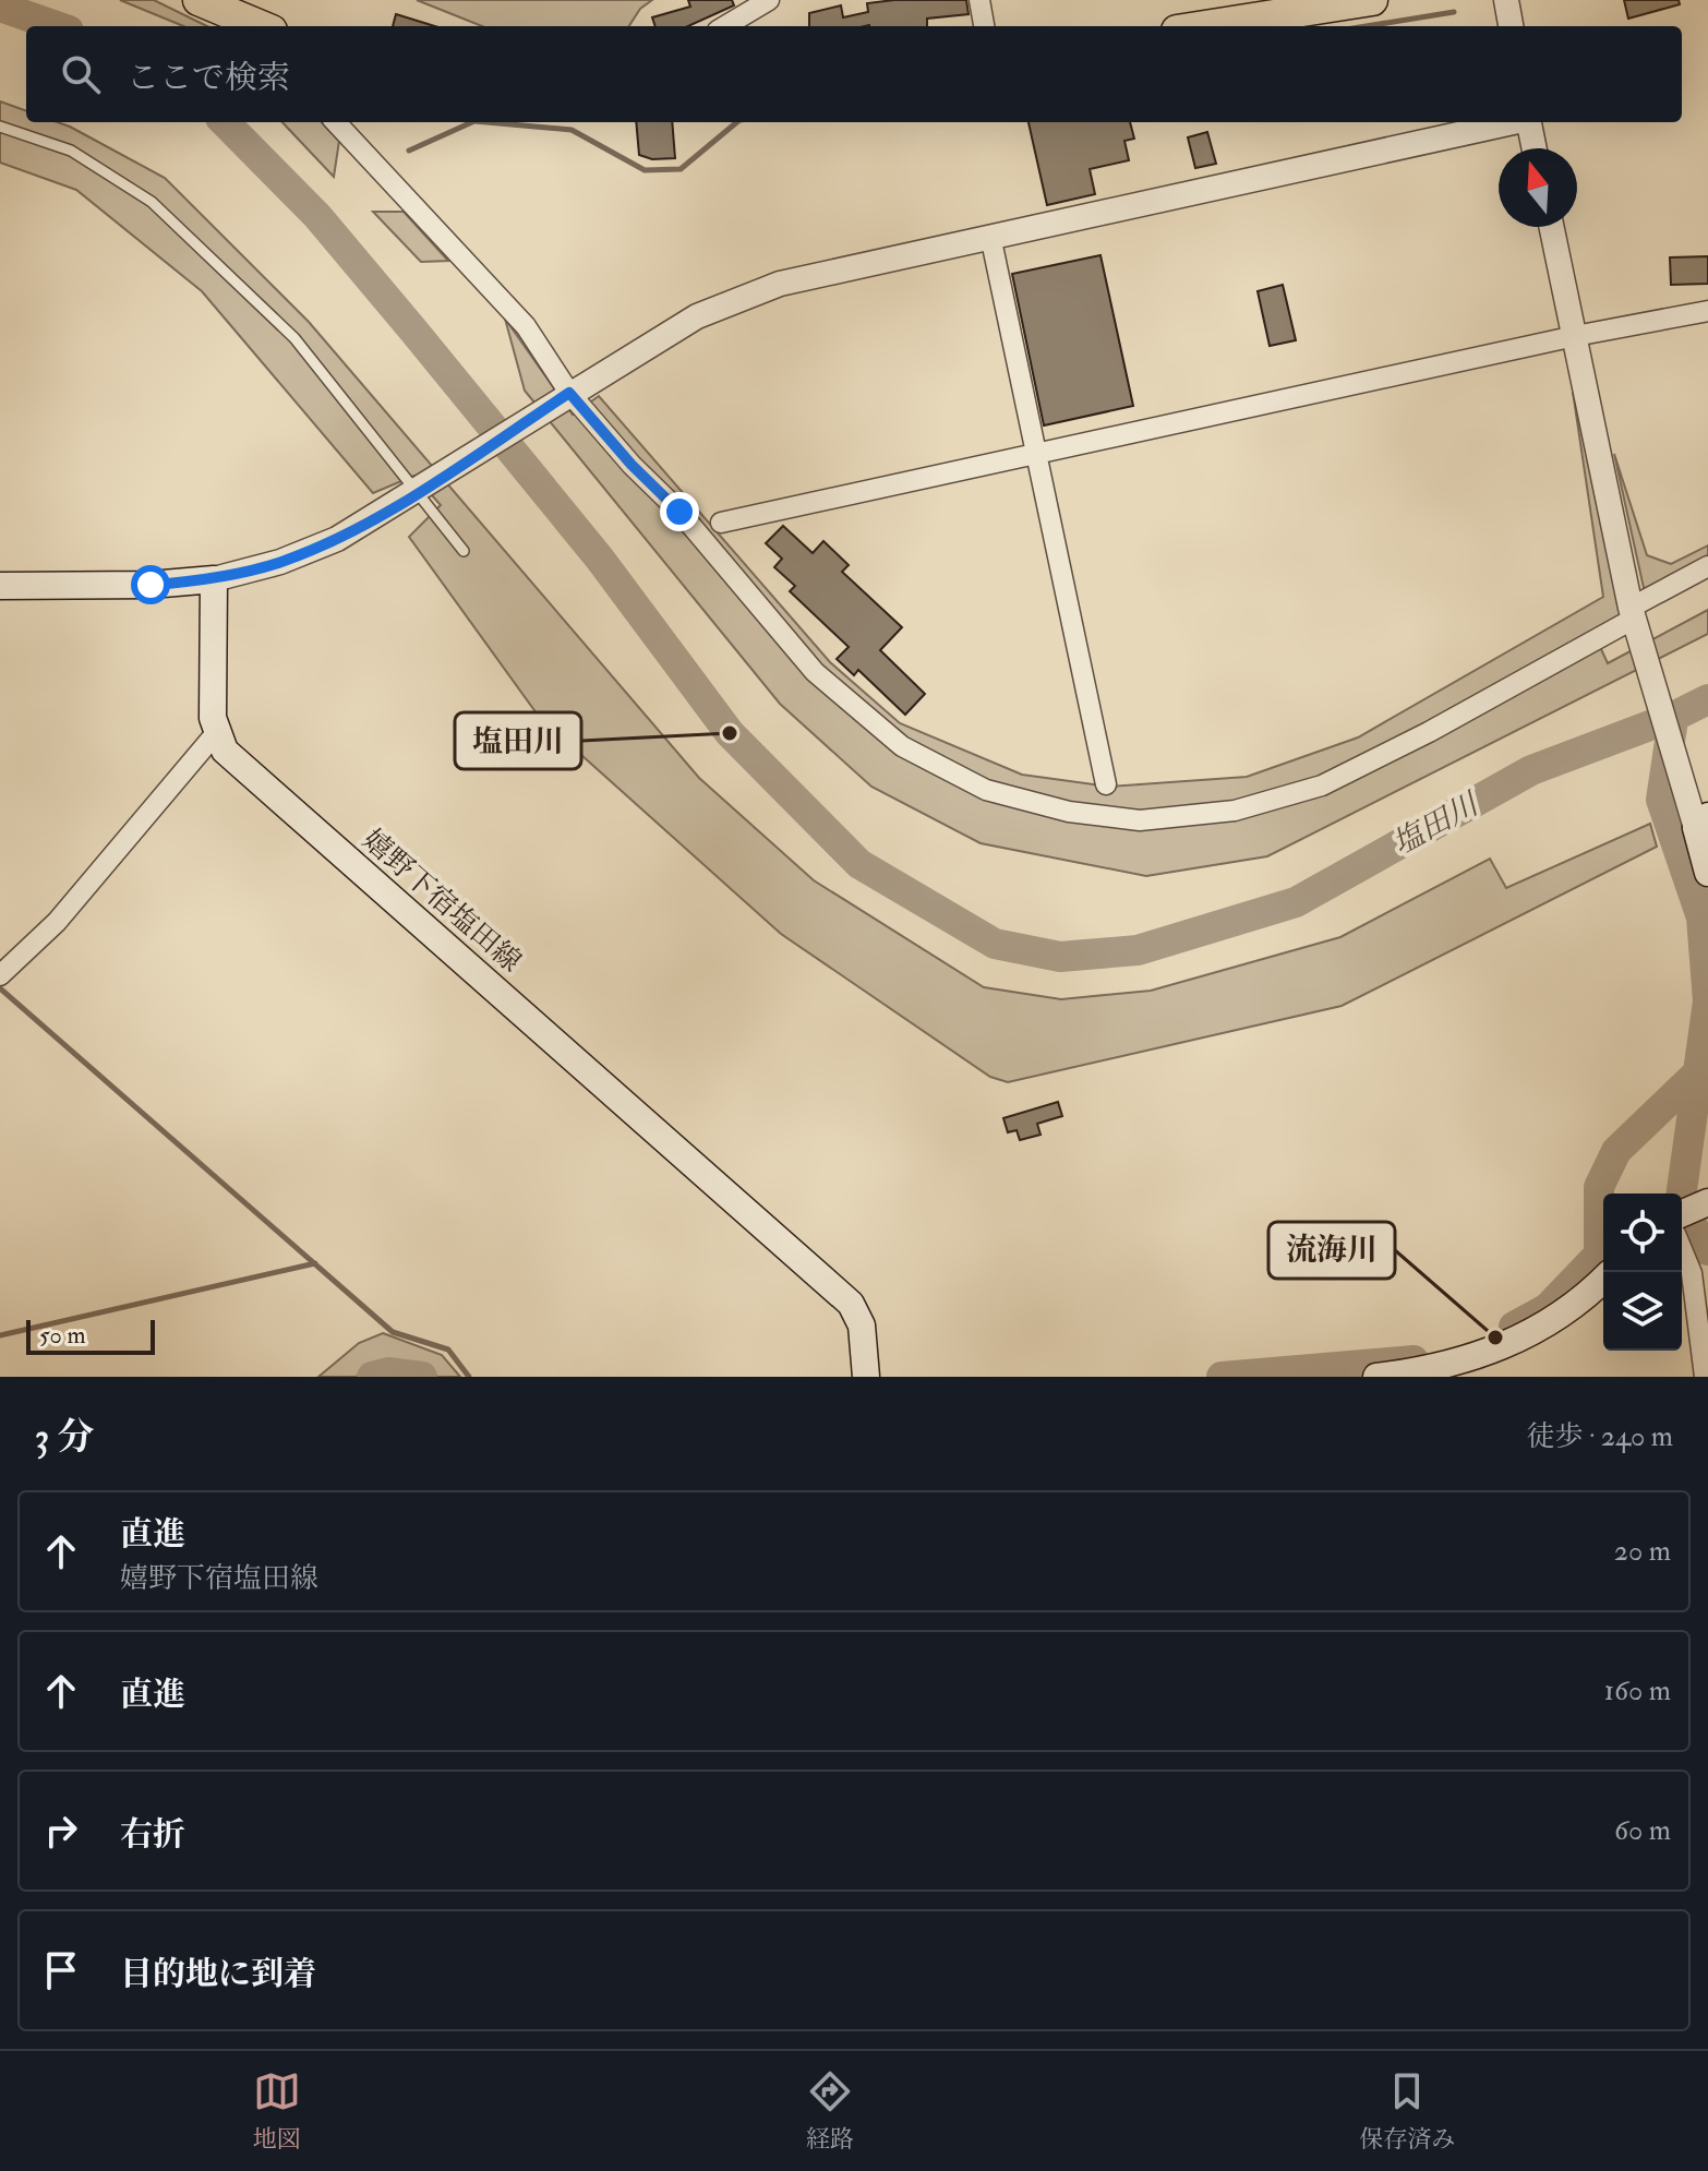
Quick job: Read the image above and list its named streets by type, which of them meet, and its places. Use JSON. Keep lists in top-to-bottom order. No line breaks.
{"streets":{"main road":["嬉野下宿塩田線"]},"water":["塩田川"],"places":["塩田川","流海川"],"scale_bar":"50 m","north":"top","page":{"search":"ここで検索","scale":"50 m","heading":["3 分","徒歩 · 240 m"],"list":[["直進","嬉野下宿塩田線","20 m"],["直進","160 m"],["右折","60 m"],"目的地に到着"],"nav":["地図","経路","保存済み"]}}
